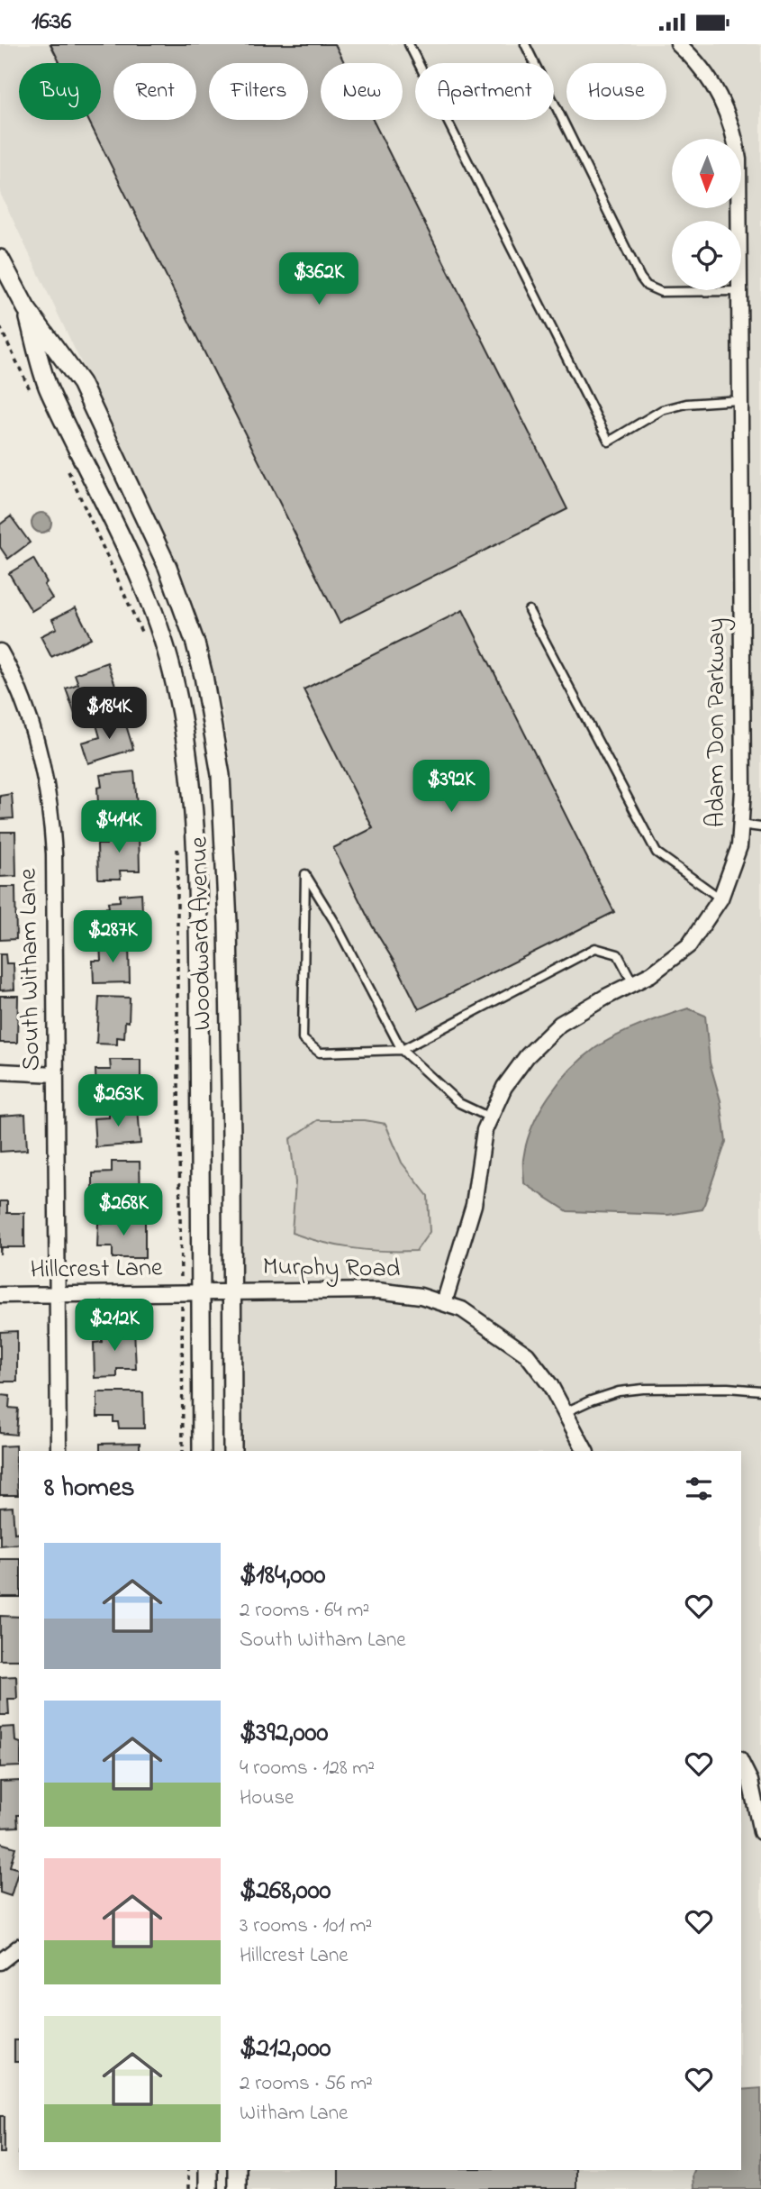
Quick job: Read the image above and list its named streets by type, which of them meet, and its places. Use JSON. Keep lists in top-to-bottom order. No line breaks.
{"streets":{"street":["Adam Don Parkway","Woodward Avenue","South Witham Lane","Murphy Road","Hillcrest Lane"]},"crossings":[["Adam Don Parkway","Murphy Road"],["Woodward Avenue","Murphy Road"],["Woodward Avenue","Hillcrest Lane"],["South Witham Lane","Hillcrest Lane"],["Murphy Road","Hillcrest Lane"]],"north":"bottom","page":{"status":"16:36","chip":["Buy","Rent","Filters","New","Apartment","House"],"price":["$362K","$184K","$392K","$414K","$287K","$263K","$268K","$212K"],"heading":"8 homes","list":[{"name":"$184,000","note":"2 rooms · 64 m² · South Witham Lane"},{"name":"$392,000","note":"4 rooms · 128 m² · House"},{"name":"$268,000","note":"3 rooms · 101 m² · Hillcrest Lane"},{"name":"$212,000","note":"2 rooms · 56 m² · Witham Lane"}]}}
